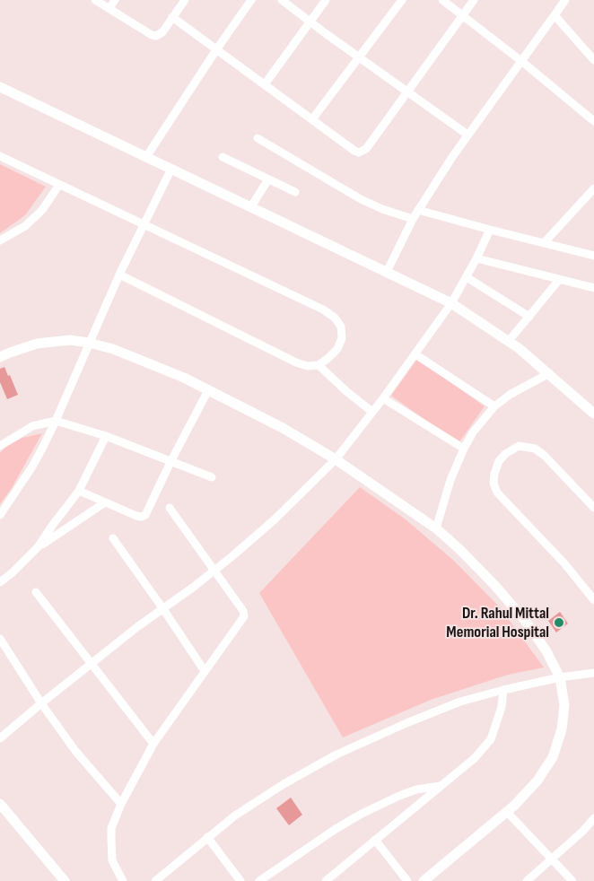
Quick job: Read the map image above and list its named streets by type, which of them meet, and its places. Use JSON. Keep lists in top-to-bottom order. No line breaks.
{"places":["Dr. Rahul Mittal Memorial Hospital"]}
